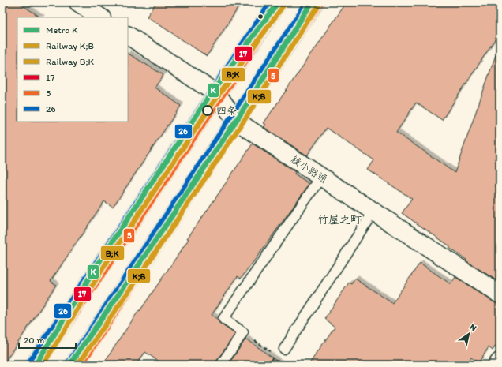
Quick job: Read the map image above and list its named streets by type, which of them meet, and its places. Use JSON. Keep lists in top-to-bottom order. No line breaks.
{"streets":{"main road":["綾小路通"]},"districts":["竹屋之町"],"places":["四条"],"lines":["metro line K","transit line 17","transit line 26","rail line K;B","transit line 5","rail line B;K"],"legend":["Metro K","Railway K;B","Railway B;K","17","5","26"],"scale_bar":"20 m","north":"top right"}
